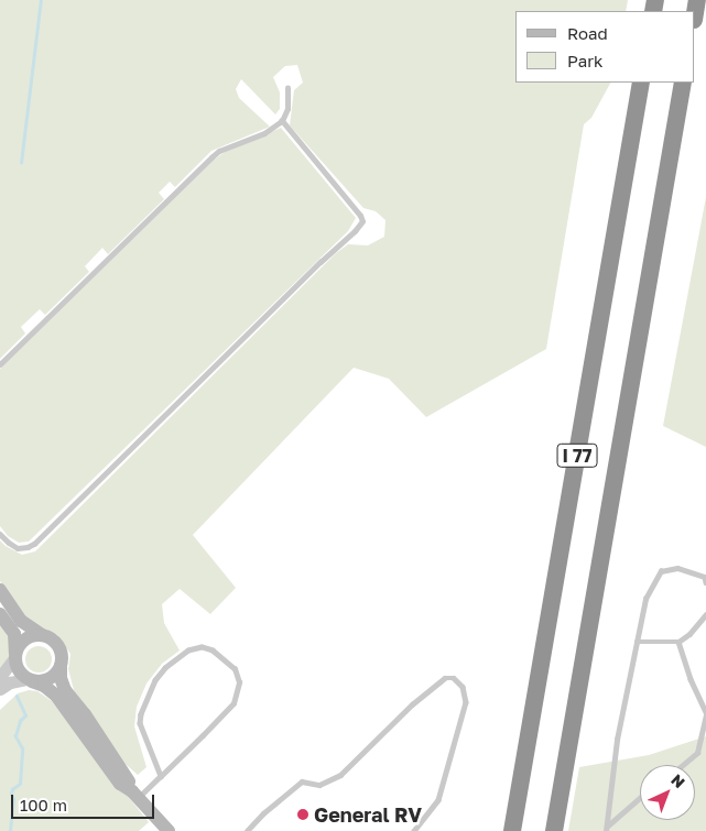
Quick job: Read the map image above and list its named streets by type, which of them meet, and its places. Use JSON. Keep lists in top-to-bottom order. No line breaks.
{"streets":{"highway":["I 77"]},"places":["General RV"],"legend":["Road","Park"],"scale_bar":"100 m","north":"top right"}
